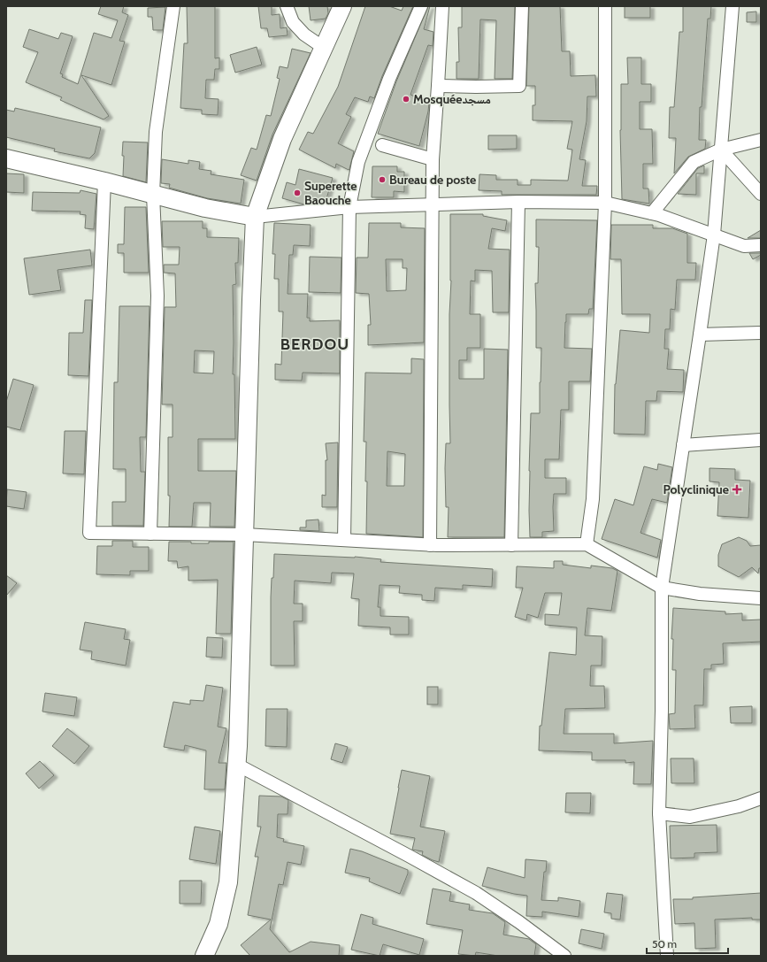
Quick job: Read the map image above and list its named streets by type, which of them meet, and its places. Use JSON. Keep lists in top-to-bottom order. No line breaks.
{"districts":["BERDOU"],"places":{"other":["Mosquéeمسجد","Bureau de poste","Superette Baouche"],"health":["Polyclinique"]},"scale_bar":"50 m"}
